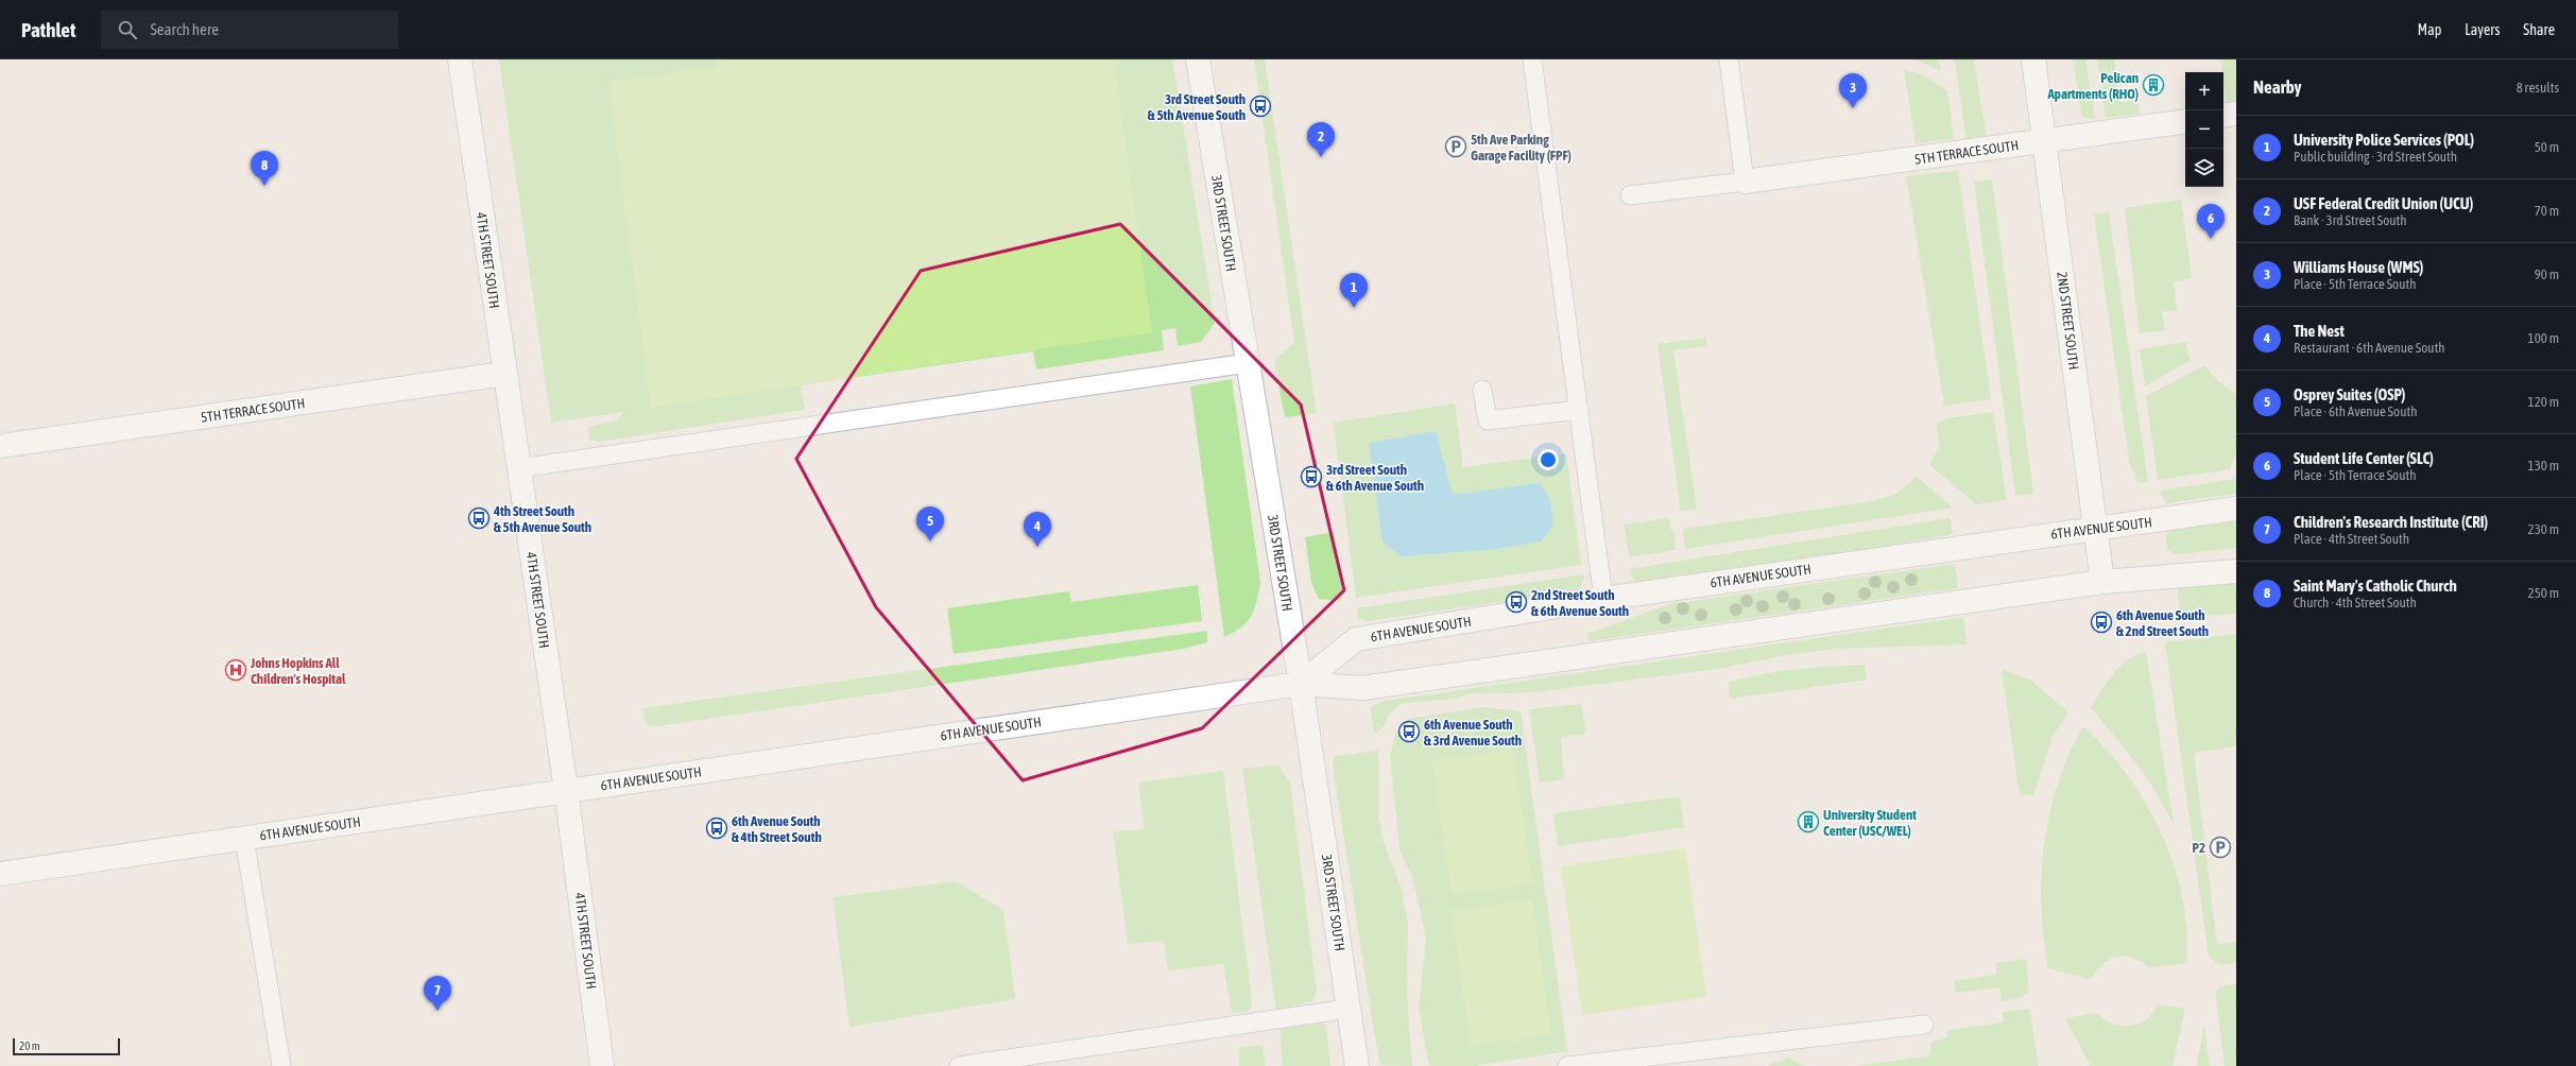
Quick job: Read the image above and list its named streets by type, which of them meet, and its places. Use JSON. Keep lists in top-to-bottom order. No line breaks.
{"streets":{"street":["5TH TERRACE SOUTH","3RD STREET SOUTH","4TH STREET SOUTH","2ND STREET SOUTH","6TH AVENUE SOUTH"]},"crossings":[["5TH TERRACE SOUTH","4TH STREET SOUTH"],["5TH TERRACE SOUTH","2ND STREET SOUTH"],["3RD STREET SOUTH","6TH AVENUE SOUTH"],["4TH STREET SOUTH","6TH AVENUE SOUTH"],["2ND STREET SOUTH","6TH AVENUE SOUTH"]],"places":{"building":["Pelican Apartments (RHO)","University Student Center (USC/WEL)"],"bus stop":["3rd Street South & 5th Avenue South","3rd Street South & 6th Avenue South","4th Street South & 5th Avenue South","2nd Street South & 6th Avenue South","6th Avenue South & 2nd Street South","6th Avenue South & 3rd Avenue South","6th Avenue South & 4th Street South"],"parking":["5th Ave Parking Garage Facility (FPF)","P2"],"hospital":["Johns Hopkins All Children's Hospital"]},"scale_bar":"20 m","page":{"header":"Pathlet","search":"Search here","nav":["Map","Layers","Share"],"heading":["Nearby","8 results"],"map_buttons":["+","−"],"pins":["3","2","8","6","1","5","4","7"],"list":[{"mark":"1","name":"University Police Services (POL)","note":"Public building · 3rd Street South","value":"50 m"},{"mark":"2","name":"USF Federal Credit Union (UCU)","note":"Bank · 3rd Street South","value":"70 m"},{"mark":"3","name":"Williams House (WMS)","note":"Place · 5th Terrace South","value":"90 m"},{"mark":"4","name":"The Nest","note":"Restaurant · 6th Avenue South","value":"100 m"},{"mark":"5","name":"Osprey Suites (OSP)","note":"Place · 6th Avenue South","value":"120 m"},{"mark":"6","name":"Student Life Center (SLC)","note":"Place · 5th Terrace South","value":"130 m"},{"mark":"7","name":"Children's Research Institute (CRI)","note":"Place · 4th Street South","value":"230 m"},{"mark":"8","name":"Saint Mary's Catholic Church","note":"Church · 4th Street South","value":"250 m"}],"scale":"20 m"}}
